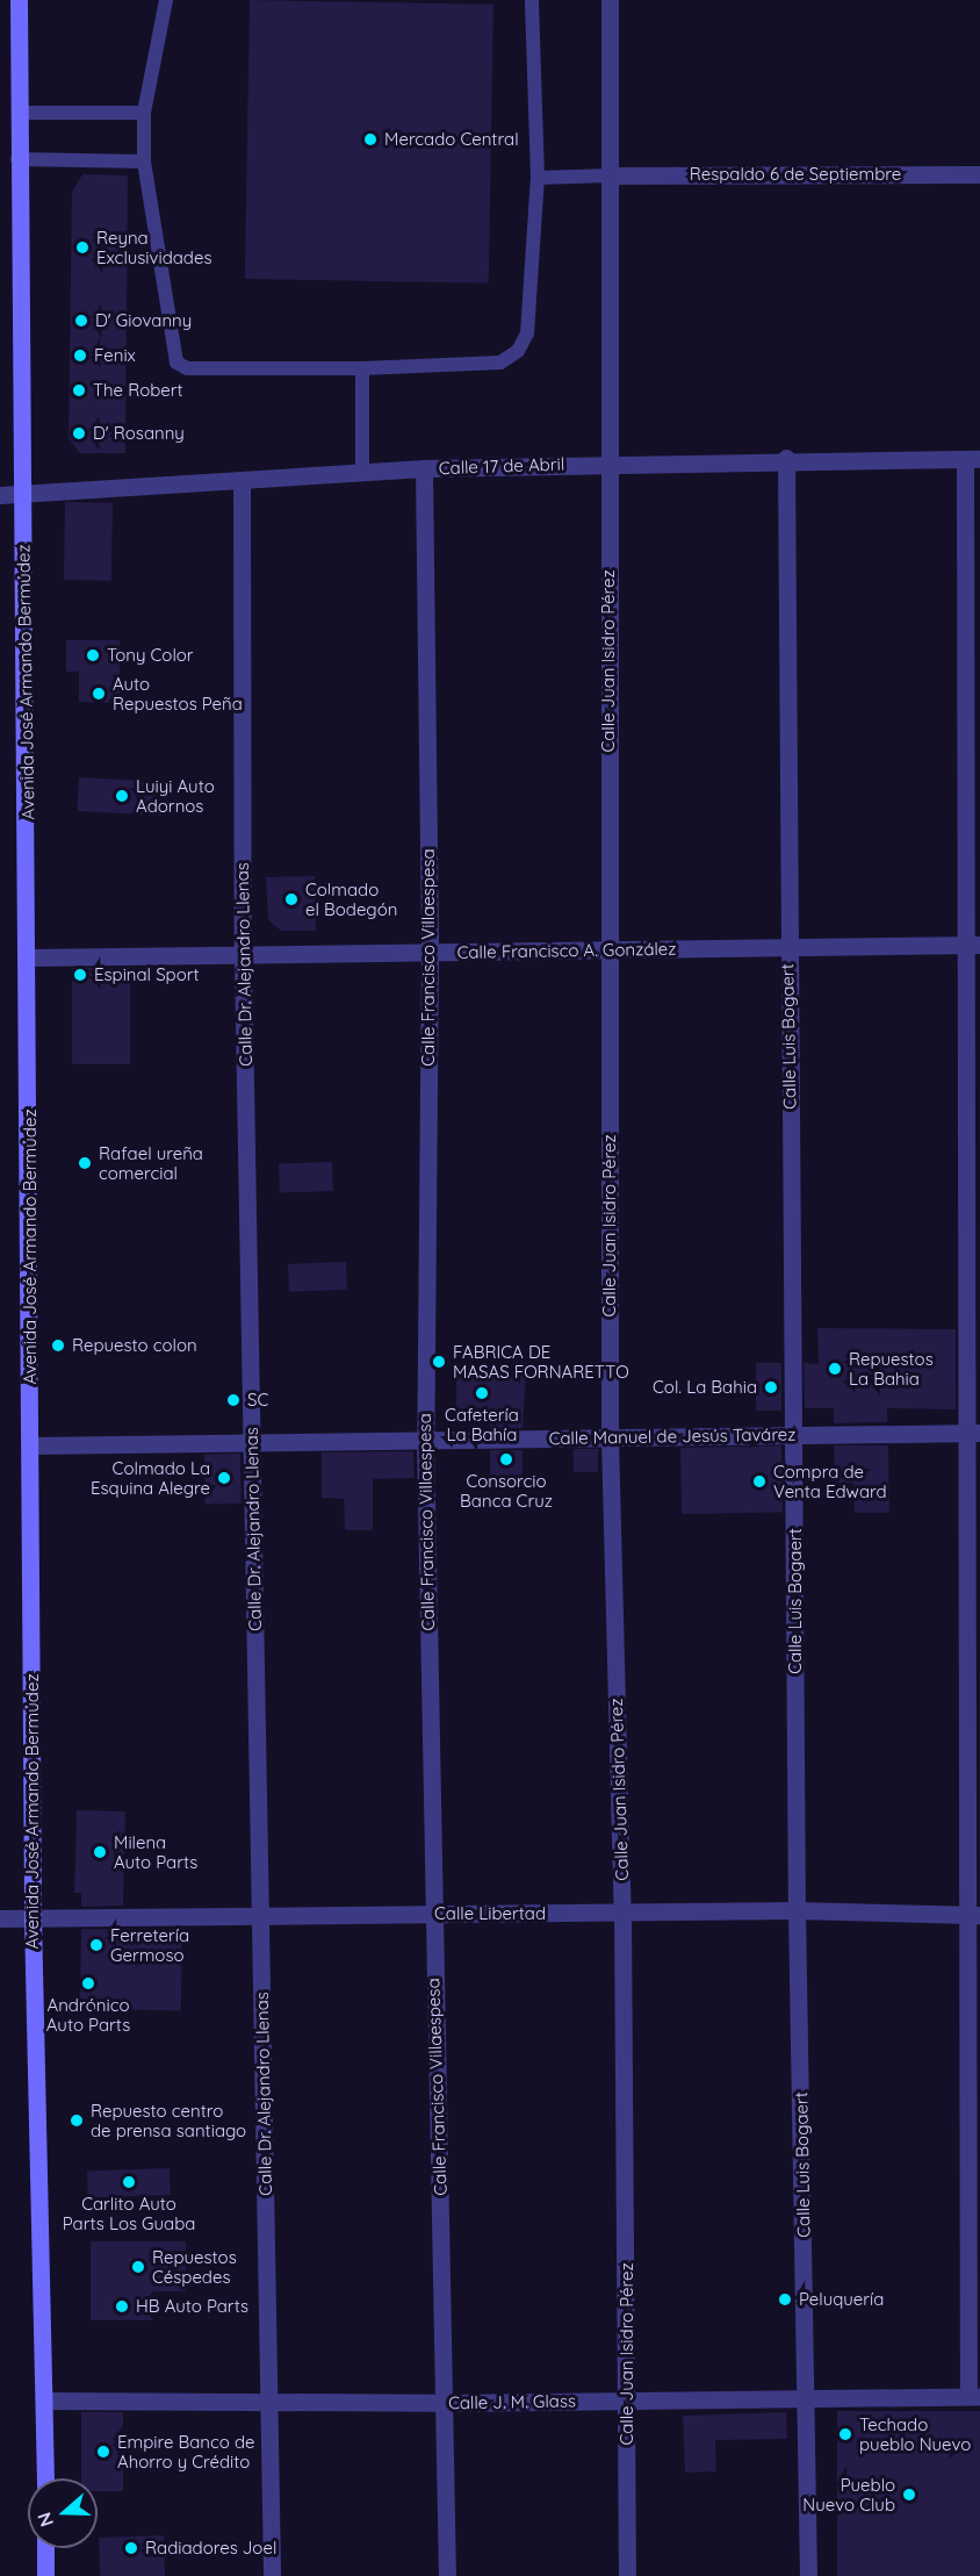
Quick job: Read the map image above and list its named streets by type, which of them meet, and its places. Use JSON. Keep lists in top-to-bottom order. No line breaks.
{"streets":{"street":["Respaldo 6 de Septiembre","Calle 17 de Abril","Calle Juan Isidro Pérez","Avenida José Armando Bermúdez","Calle Francisco A. González","Calle Francisco Villaespesa","Calle Dr. Alejandro Llenas","Calle Luis Bogaert","Calle Manuel de Jesús Tavárez","Calle Libertad","Calle J. M. Glass"]},"crossings":[["Respaldo 6 de Septiembre","Calle Juan Isidro Pérez"],["Calle 17 de Abril","Calle Juan Isidro Pérez"],["Calle 17 de Abril","Avenida José Armando Bermúdez"],["Calle 17 de Abril","Calle Francisco Villaespesa"],["Calle 17 de Abril","Calle Dr. Alejandro Llenas"],["Calle 17 de Abril","Calle Luis Bogaert"],["Calle Juan Isidro Pérez","Calle Francisco A. González"],["Calle Juan Isidro Pérez","Calle Manuel de Jesús Tavárez"],["Calle Juan Isidro Pérez","Calle Libertad"],["Calle Juan Isidro Pérez","Calle J. M. Glass"],["Avenida José Armando Bermúdez","Calle Francisco A. González"],["Avenida José Armando Bermúdez","Calle Manuel de Jesús Tavárez"],["Avenida José Armando Bermúdez","Calle Libertad"],["Avenida José Armando Bermúdez","Calle J. M. Glass"],["Calle Francisco A. González","Calle Francisco Villaespesa"],["Calle Francisco A. González","Calle Dr. Alejandro Llenas"],["Calle Francisco A. González","Calle Luis Bogaert"],["Calle Francisco Villaespesa","Calle Manuel de Jesús Tavárez"],["Calle Francisco Villaespesa","Calle Libertad"],["Calle Francisco Villaespesa","Calle J. M. Glass"],["Calle Dr. Alejandro Llenas","Calle Manuel de Jesús Tavárez"],["Calle Dr. Alejandro Llenas","Calle Libertad"],["Calle Dr. Alejandro Llenas","Calle J. M. Glass"],["Calle Luis Bogaert","Calle Manuel de Jesús Tavárez"],["Calle Luis Bogaert","Calle Libertad"],["Calle Luis Bogaert","Calle J. M. Glass"]],"places":["Mercado Central","Reyna Exclusividades","D' Giovanny","Fenix","The Robert","D' Rosanny","Tony Color","Auto Repuestos Peña","Luiyi Auto Adornos","Colmado el Bodegón","Espinal Sport","Rafael ureña comercial","Repuesto colon","FABRICA DE MASAS FORNARETTO","Repuestos La Bahia","Col. La Bahia","Cafetería La Bahía","SC","Consorcio Banca Cruz","Colmado La Esquina Alegre","Compra de Venta Edward","Milena Auto Parts","Ferretería Germoso","Andrónico Auto Parts","Repuesto centro de prensa santiago","Carlito Auto Parts Los Guaba","Repuestos Céspedes","Peluquería","HB Auto Parts","Techado pueblo Nuevo","Empire Banco de Ahorro y Crédito","Pueblo Nuevo Club","Radiadores Joel"],"north":"left"}
